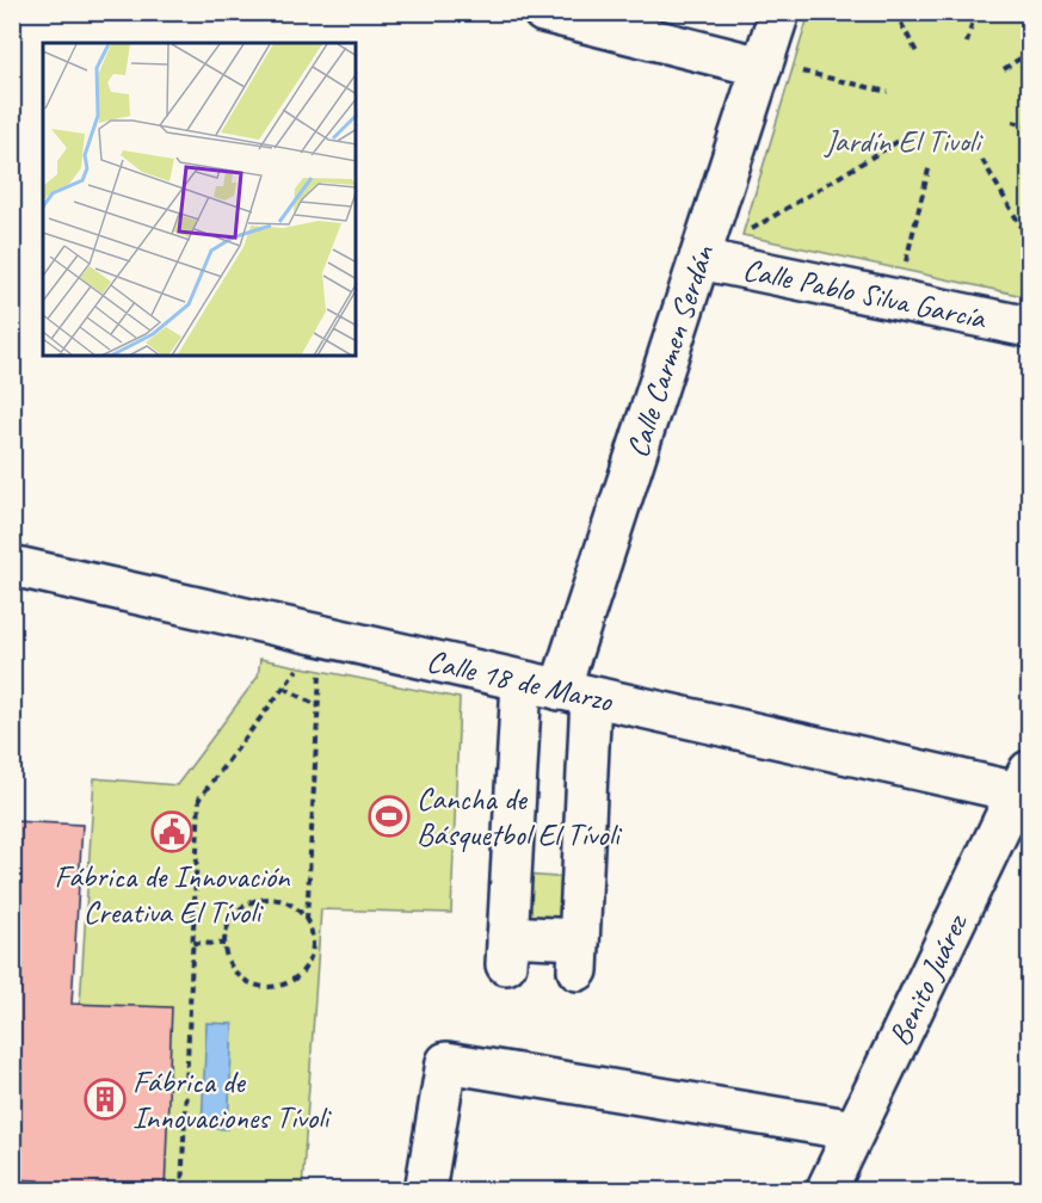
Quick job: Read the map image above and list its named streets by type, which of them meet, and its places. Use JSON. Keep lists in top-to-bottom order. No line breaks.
{"streets":{"street":["Calle Pablo Silva García","Calle Carmen Serdán","Calle 18 de Marzo","Benito Juárez"]},"crossings":[["Calle Pablo Silva García","Calle Carmen Serdán"],["Calle Carmen Serdán","Calle 18 de Marzo"],["Calle 18 de Marzo","Benito Juárez"]],"parks":["Jardín El Tivoli"],"places":{"sports":["Cancha de Básquetbol El Tívoli"],"public building":["Fábrica de Innovación Creativa El Tívoli"],"building":["Fábrica de Innovaciones Tívoli"]}}
